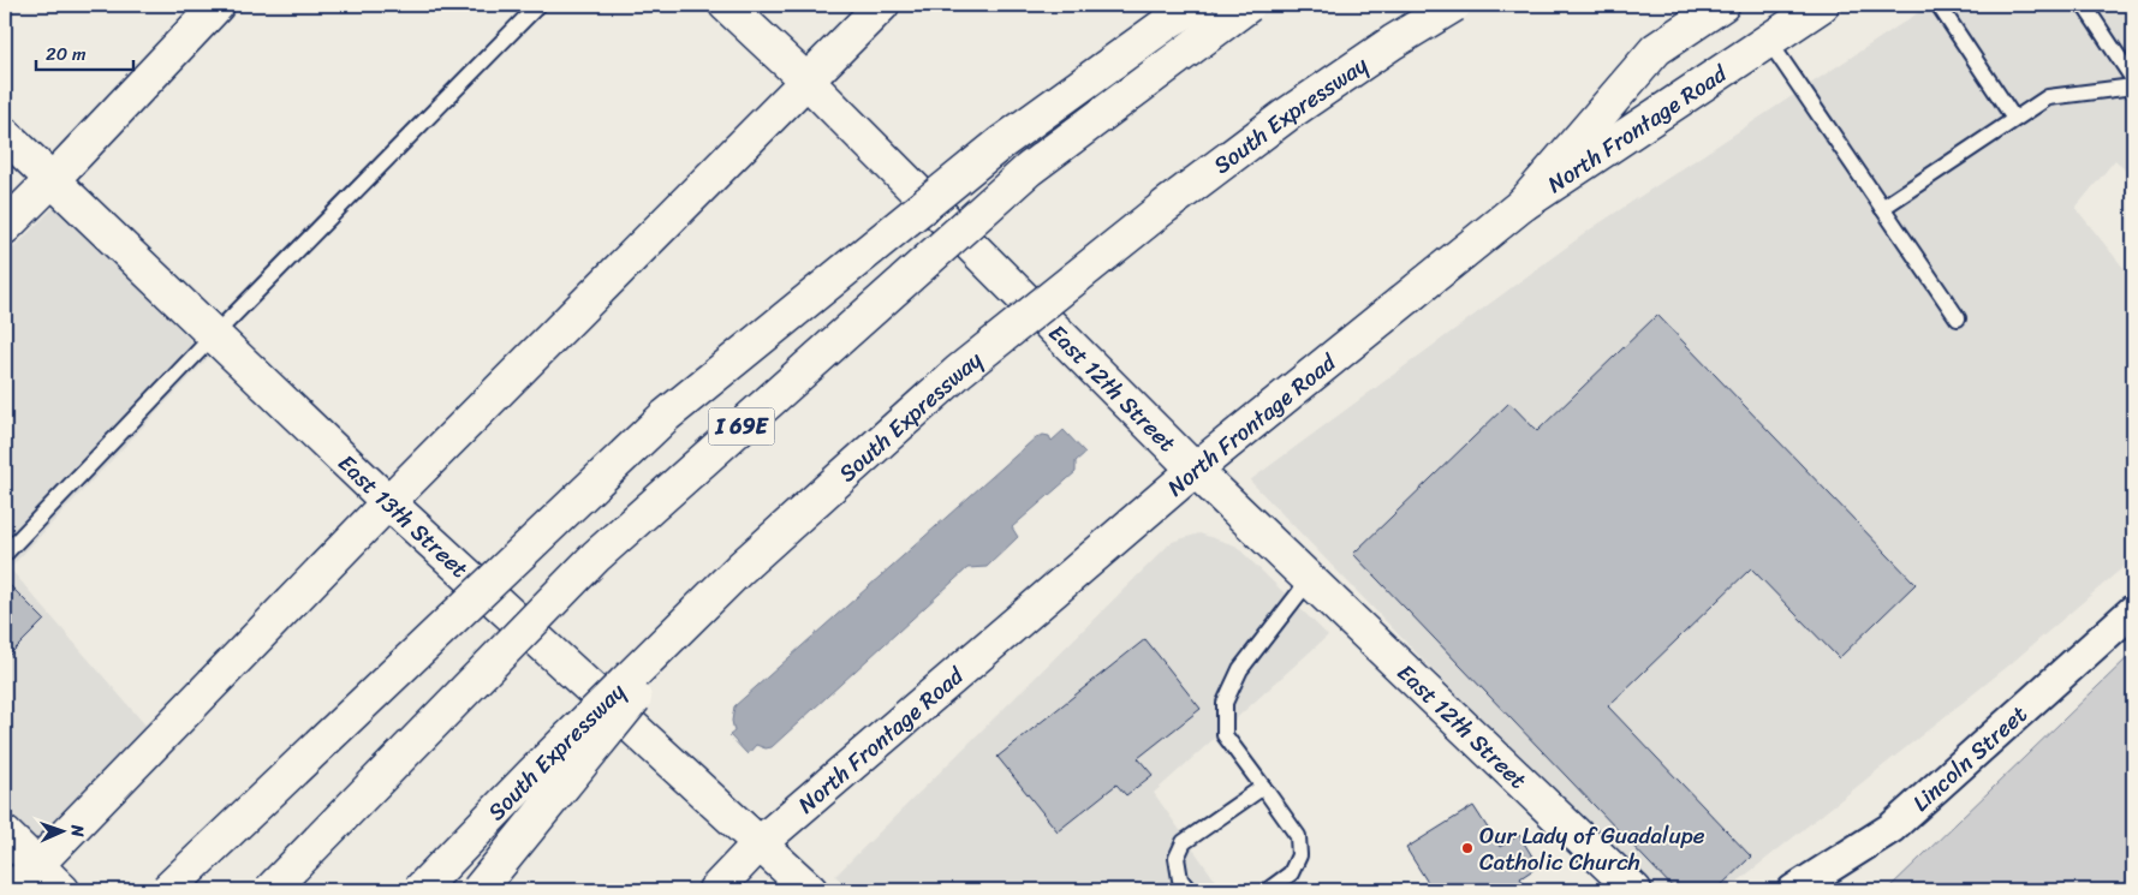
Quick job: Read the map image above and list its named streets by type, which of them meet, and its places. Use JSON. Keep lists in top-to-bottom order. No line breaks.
{"streets":{"main road":["South Expressway","North Frontage Road","East 12th Street","I 69E","East 13th Street"],"street":["Lincoln Street"]},"crossings":[["North Frontage Road","East 12th Street"],["North Frontage Road","East 13th Street"]],"places":["Our Lady of Guadalupe Catholic Church"],"scale_bar":"20 m","north":"right"}
